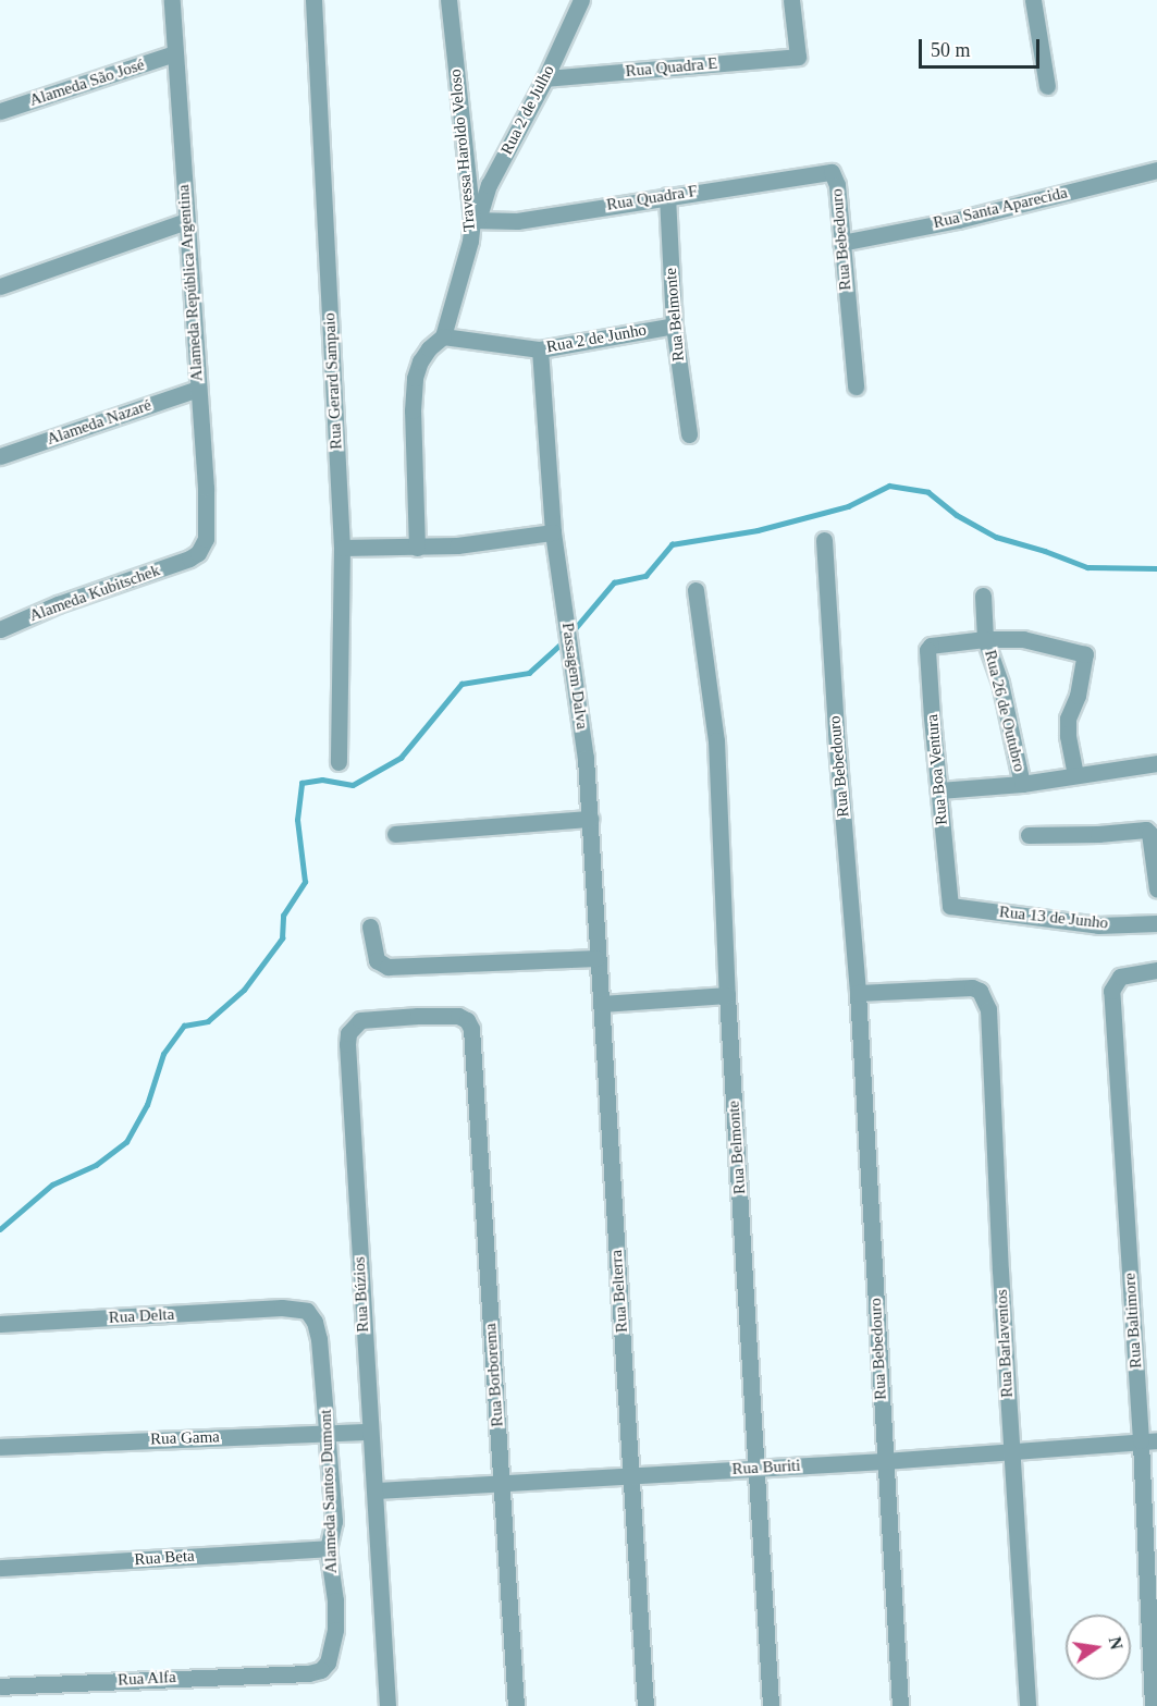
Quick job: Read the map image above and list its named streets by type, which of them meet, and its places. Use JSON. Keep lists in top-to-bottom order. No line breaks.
{"streets":{"street":["Rua Quadra E","Alameda São José","Rua 2 de Julho","Travessa Haroldo Veloso","Rua Quadra F","Rua Santa Aparecida","Rua Bebedouro","Alameda República Argentina","Rua Belmonte","Rua 2 de Junho","Rua Gerard Sampaio","Alameda Nazaré","Alameda Kubitschek","Passagem Dalva","Rua 26 de Outubro","Rua Boa Ventura","Rua 13 de Junho","Rua Belterra","Rua Búzios","Rua Delta","Rua Baltimore","Rua Barlaventos","Rua Borborema","Rua Gama","Rua Buriti","Alameda Santos Dumont","Rua Beta","Rua Alfa"]},"crossings":[["Rua Quadra E","Rua 2 de Julho"],["Alameda São José","Alameda República Argentina"],["Rua 2 de Julho","Travessa Haroldo Veloso"],["Rua 2 de Julho","Rua Quadra F"],["Travessa Haroldo Veloso","Rua Quadra F"],["Travessa Haroldo Veloso","Rua 2 de Junho"],["Rua Quadra F","Rua Bebedouro"],["Rua Quadra F","Rua Belmonte"],["Rua Santa Aparecida","Rua Bebedouro"],["Rua Bebedouro","Rua Barlaventos"],["Rua Bebedouro","Rua Buriti"],["Alameda República Argentina","Alameda Nazaré"],["Alameda República Argentina","Alameda Kubitschek"],["Rua Belmonte","Rua 2 de Junho"],["Rua Belmonte","Rua Buriti"],["Rua 2 de Junho","Passagem Dalva"],["Passagem Dalva","Rua Belterra"],["Rua 26 de Outubro","Rua Boa Ventura"],["Rua Boa Ventura","Rua 13 de Junho"],["Rua Belterra","Rua Buriti"],["Rua Búzios","Rua Borborema"],["Rua Búzios","Rua Gama"],["Rua Búzios","Rua Buriti"],["Rua Delta","Alameda Santos Dumont"],["Rua Baltimore","Rua Buriti"],["Rua Barlaventos","Rua Buriti"],["Rua Borborema","Rua Buriti"],["Rua Gama","Alameda Santos Dumont"],["Alameda Santos Dumont","Rua Beta"],["Alameda Santos Dumont","Rua Alfa"]],"scale_bar":"50 m","north":"right"}
